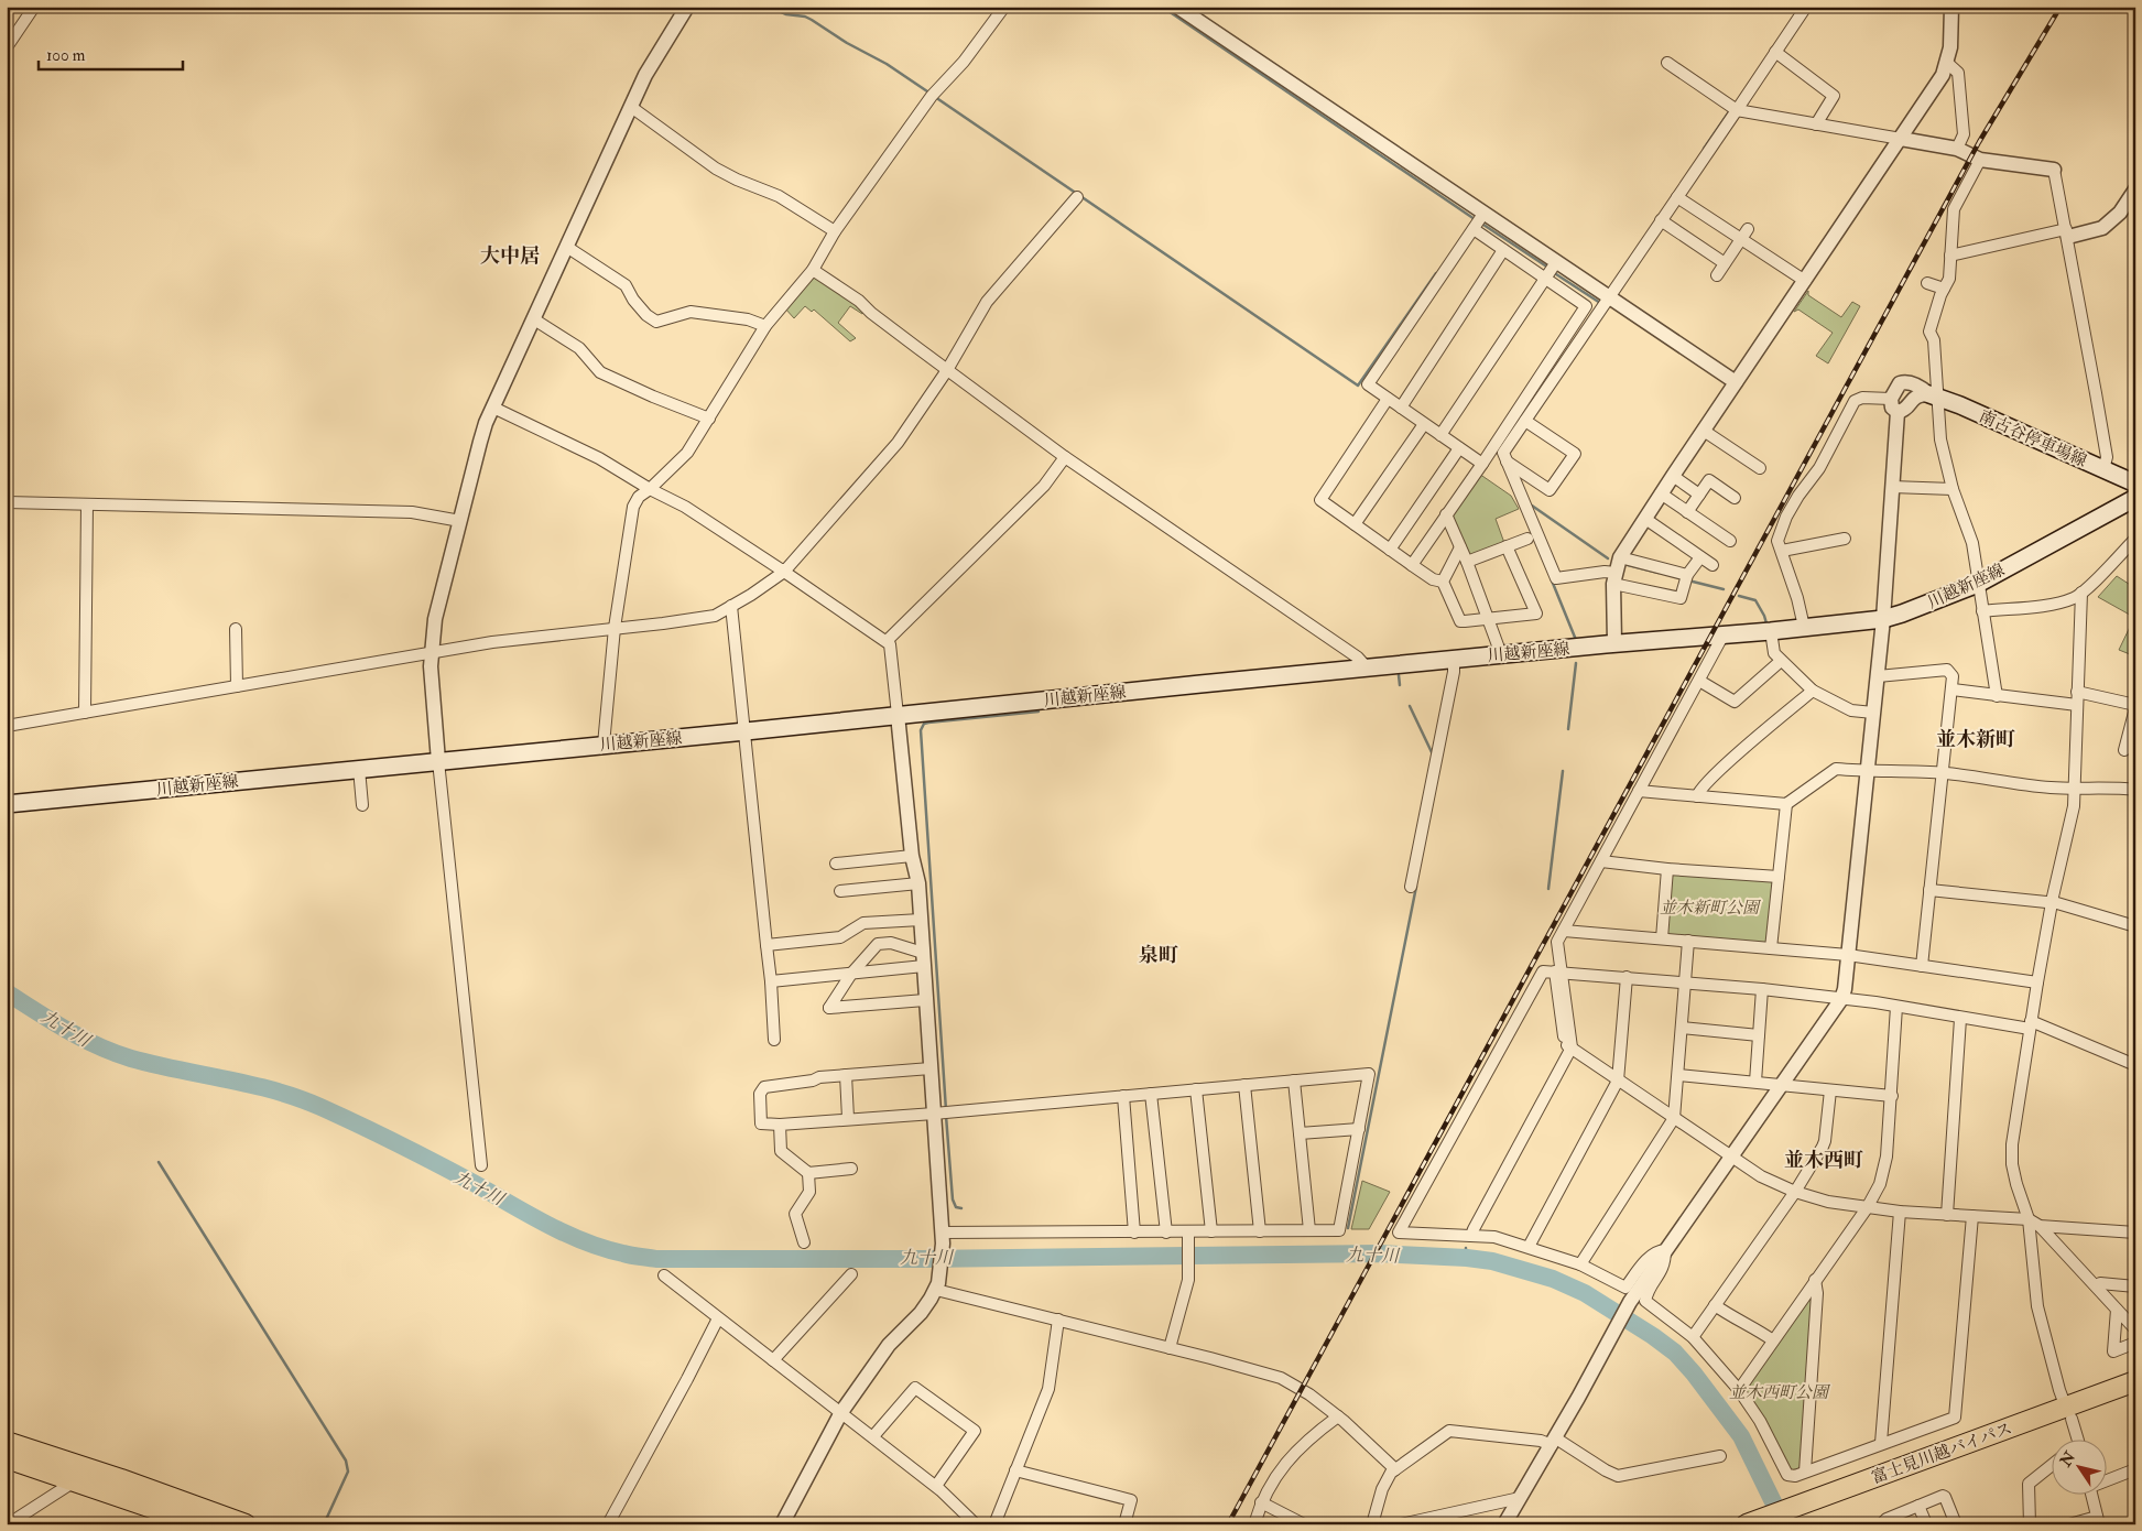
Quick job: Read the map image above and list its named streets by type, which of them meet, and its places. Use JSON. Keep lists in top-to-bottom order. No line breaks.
{"streets":{"highway":["富士見川越バイパス"],"main road":["南古谷停車場線","川越新座線"]},"districts":["大中居","並木新町","泉町","並木西町"],"water":["九十川"],"parks":["並木新町公園","並木西町公園"],"scale_bar":"100 m","north":"top left"}
